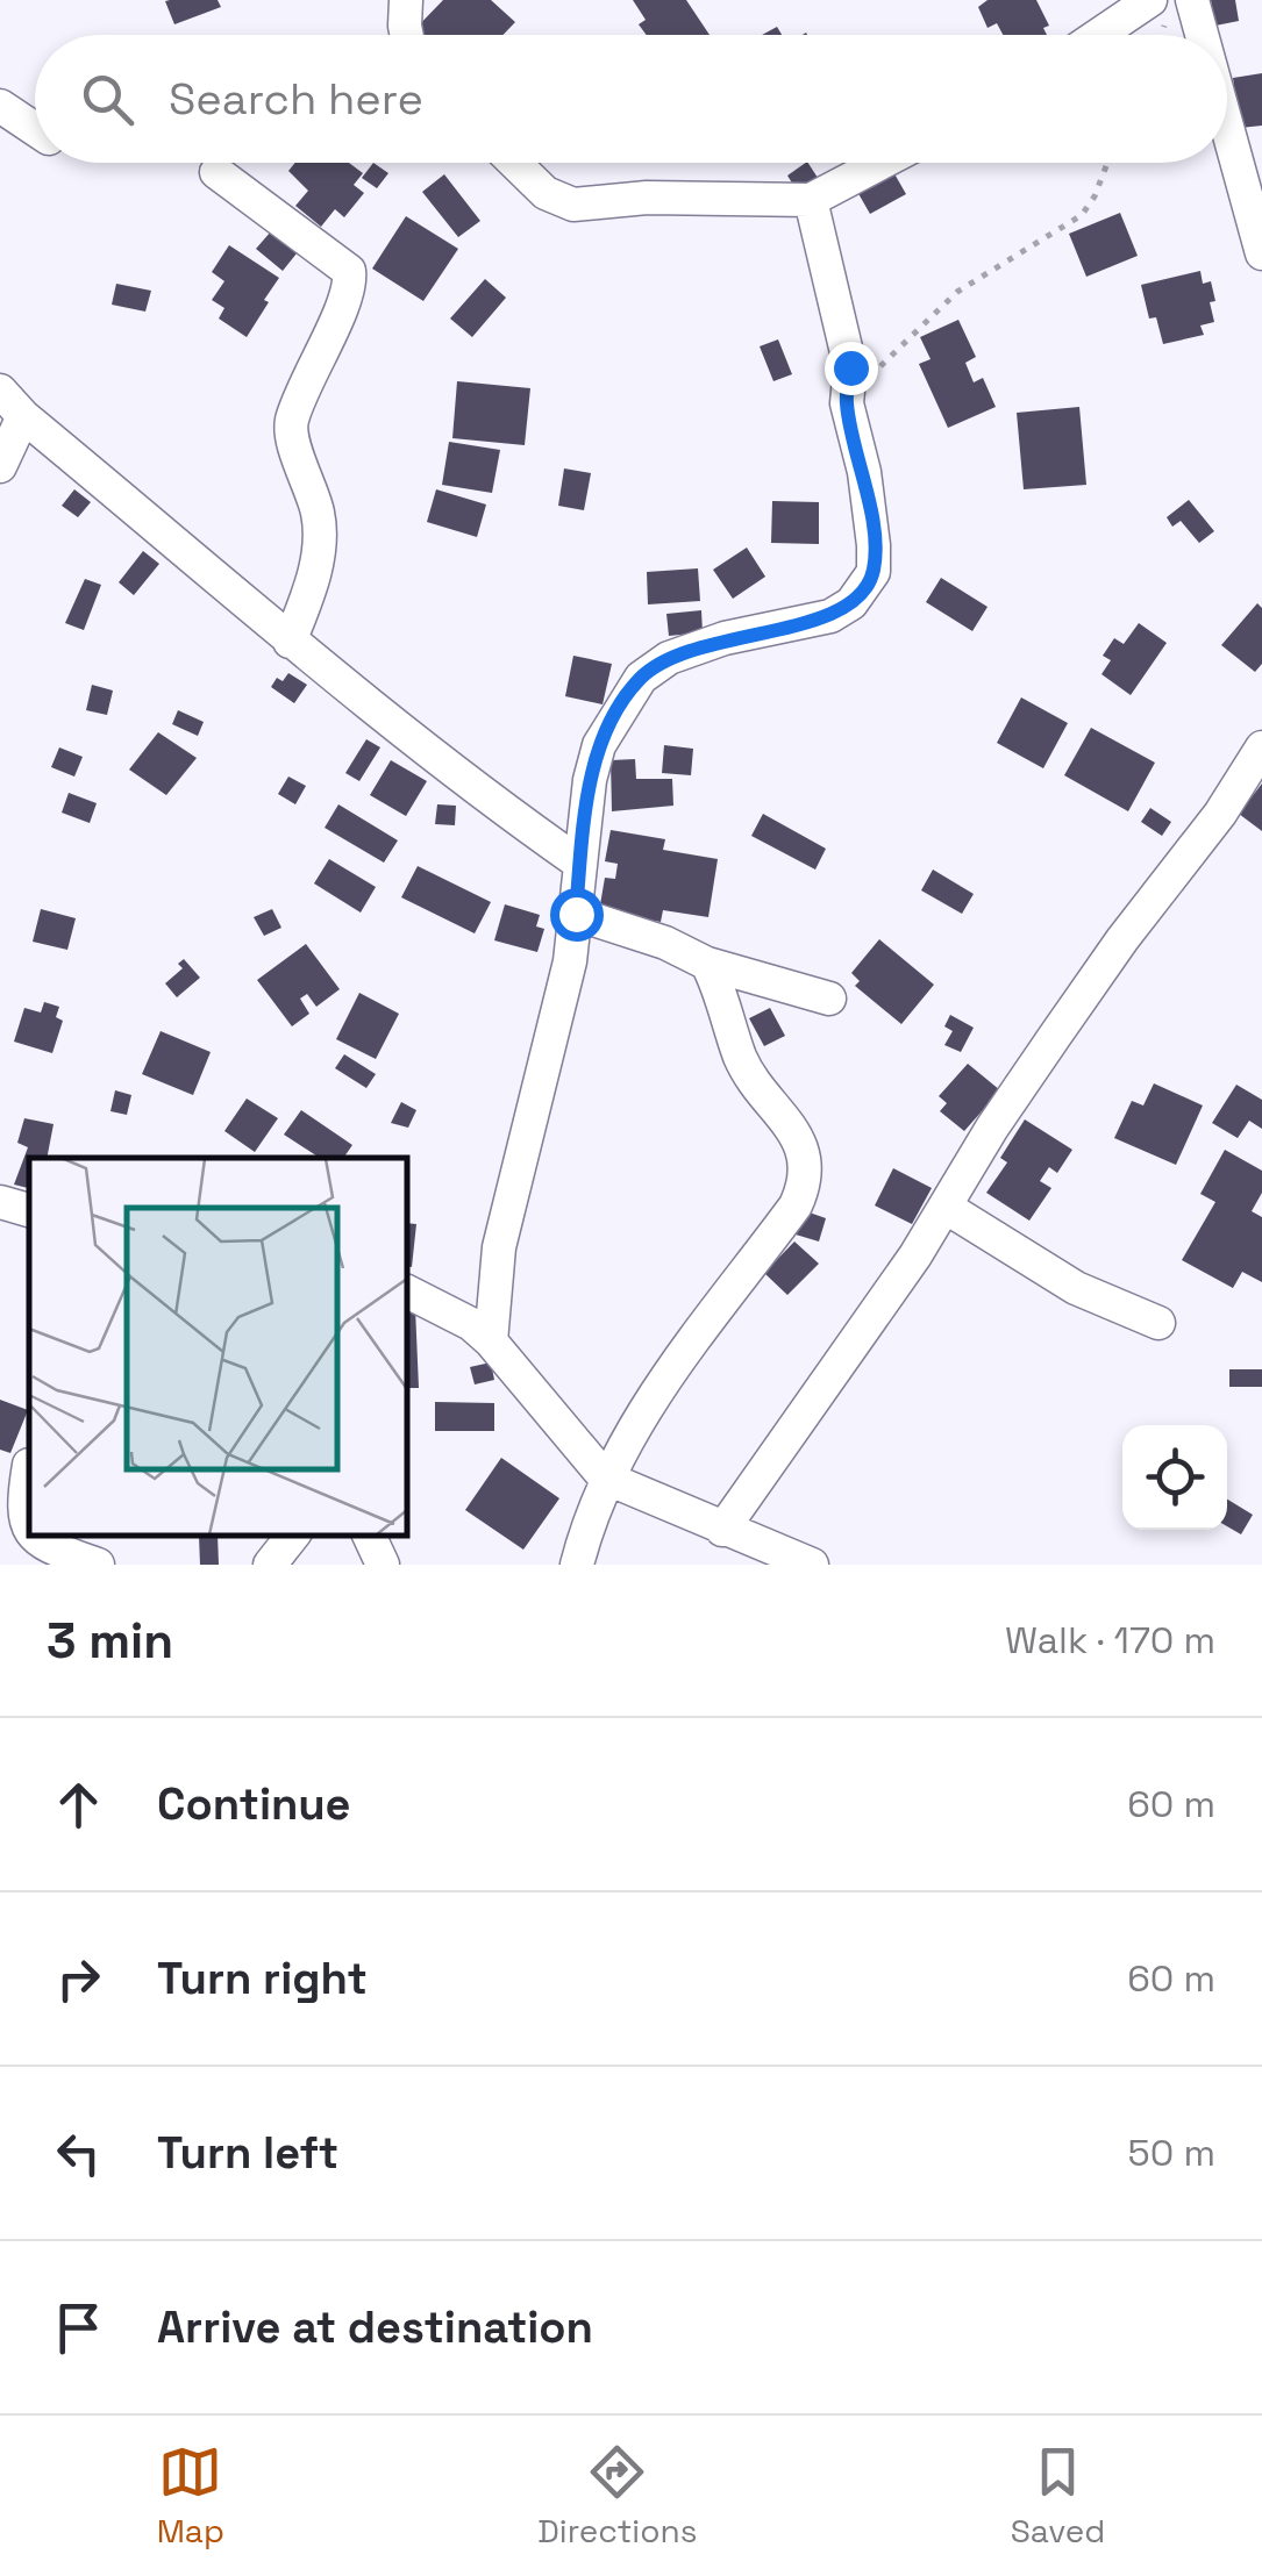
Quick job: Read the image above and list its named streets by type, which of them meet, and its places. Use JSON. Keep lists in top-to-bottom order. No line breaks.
{"page":{"search":"Search here","heading":["3 min","Walk · 170 m"],"list":[["Continue","60 m"],["Turn right","60 m"],["Turn left","50 m"],"Arrive at destination"],"nav":["Map","Directions","Saved"]}}
